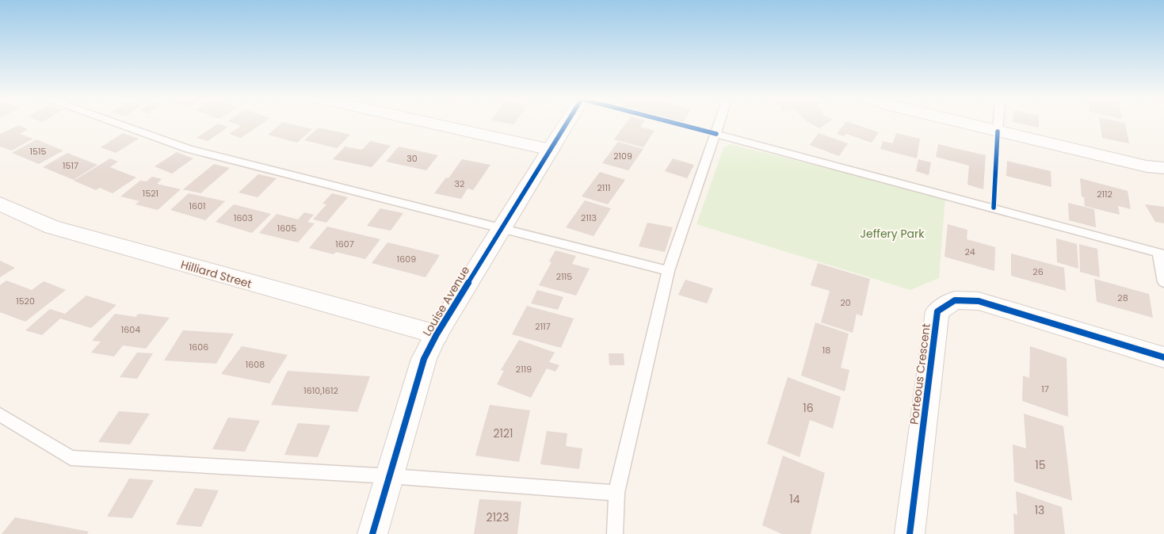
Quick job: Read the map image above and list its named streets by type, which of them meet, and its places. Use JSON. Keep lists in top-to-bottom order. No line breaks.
{"streets":{"street":["Hilliard Street","Louise Avenue","Porteous Crescent"]},"crossings":[["Hilliard Street","Louise Avenue"]],"parks":["Jeffery Park"],"house_numbers":["1515","2109","30","1517","32","2111","1521","2112","1601","1603","2113","1605","1607","24","1609","26","2115","28","1520","20","2117","1604","1606","18","1608","2119","17","1610,1612","16","2121","15","14","13","2123"]}
